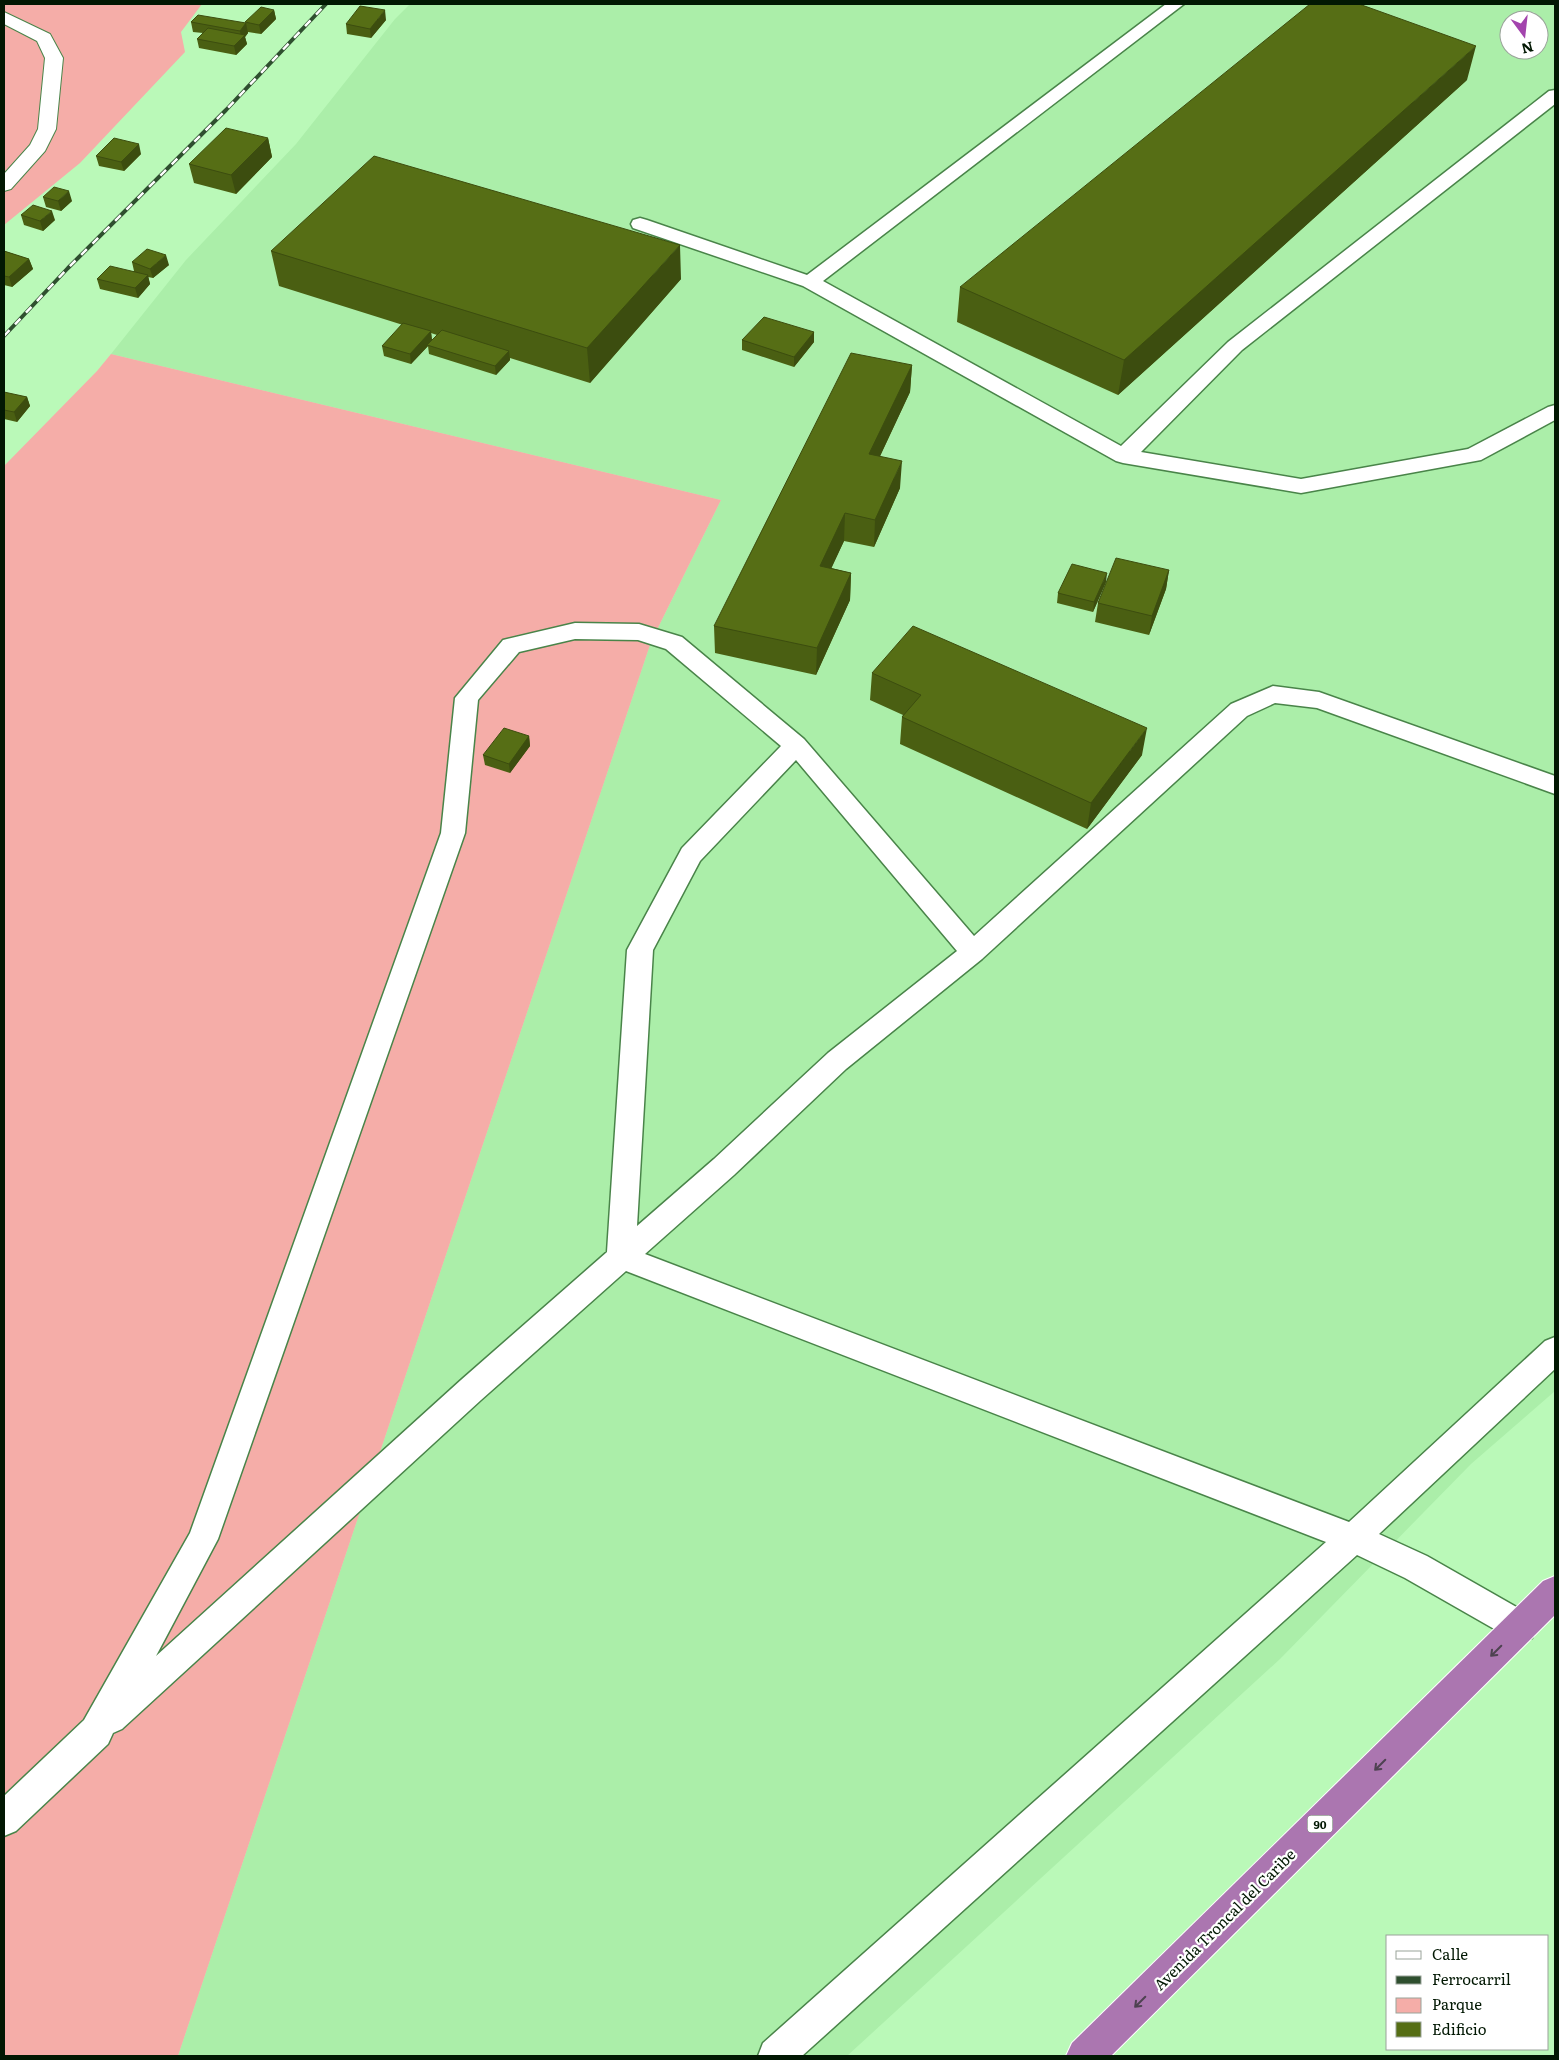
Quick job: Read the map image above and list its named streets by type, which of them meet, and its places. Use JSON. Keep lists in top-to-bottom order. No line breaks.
{"streets":{"highway":["90","Avenida Troncal del Caribe"]},"one_way":["Avenida Troncal del Caribe"],"legend":["Calle","Ferrocarril","Parque","Edificio"],"north":"bottom"}
